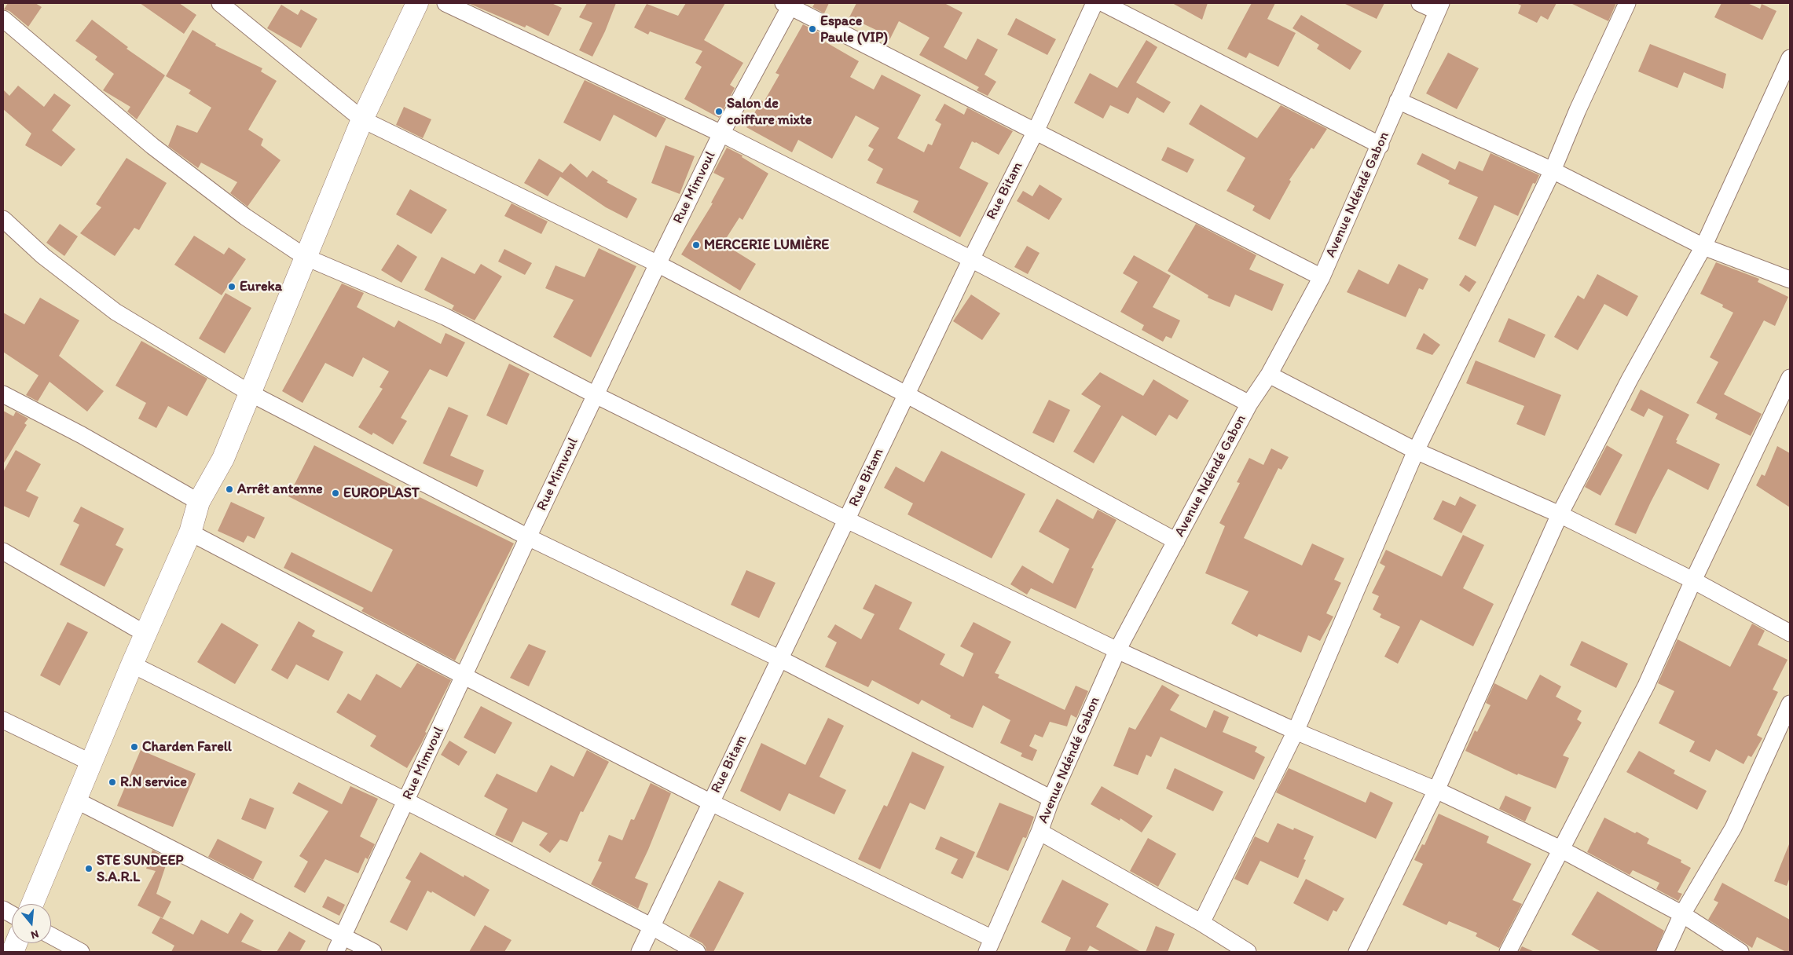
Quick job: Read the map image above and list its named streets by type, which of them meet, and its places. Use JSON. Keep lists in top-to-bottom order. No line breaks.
{"streets":{"street":["Rue Mimvoul","Rue Bitam","Avenue Ndéndé Gabon"]},"places":["Espace Paule (VIP)","Salon de coiffure mixte","MERCERIE LUMIÈRE","Eureka","Arrêt antenne","EUROPLAST","Charden Farell","R.N service","STE SUNDEEP S.A.R.L"],"north":"bottom"}
